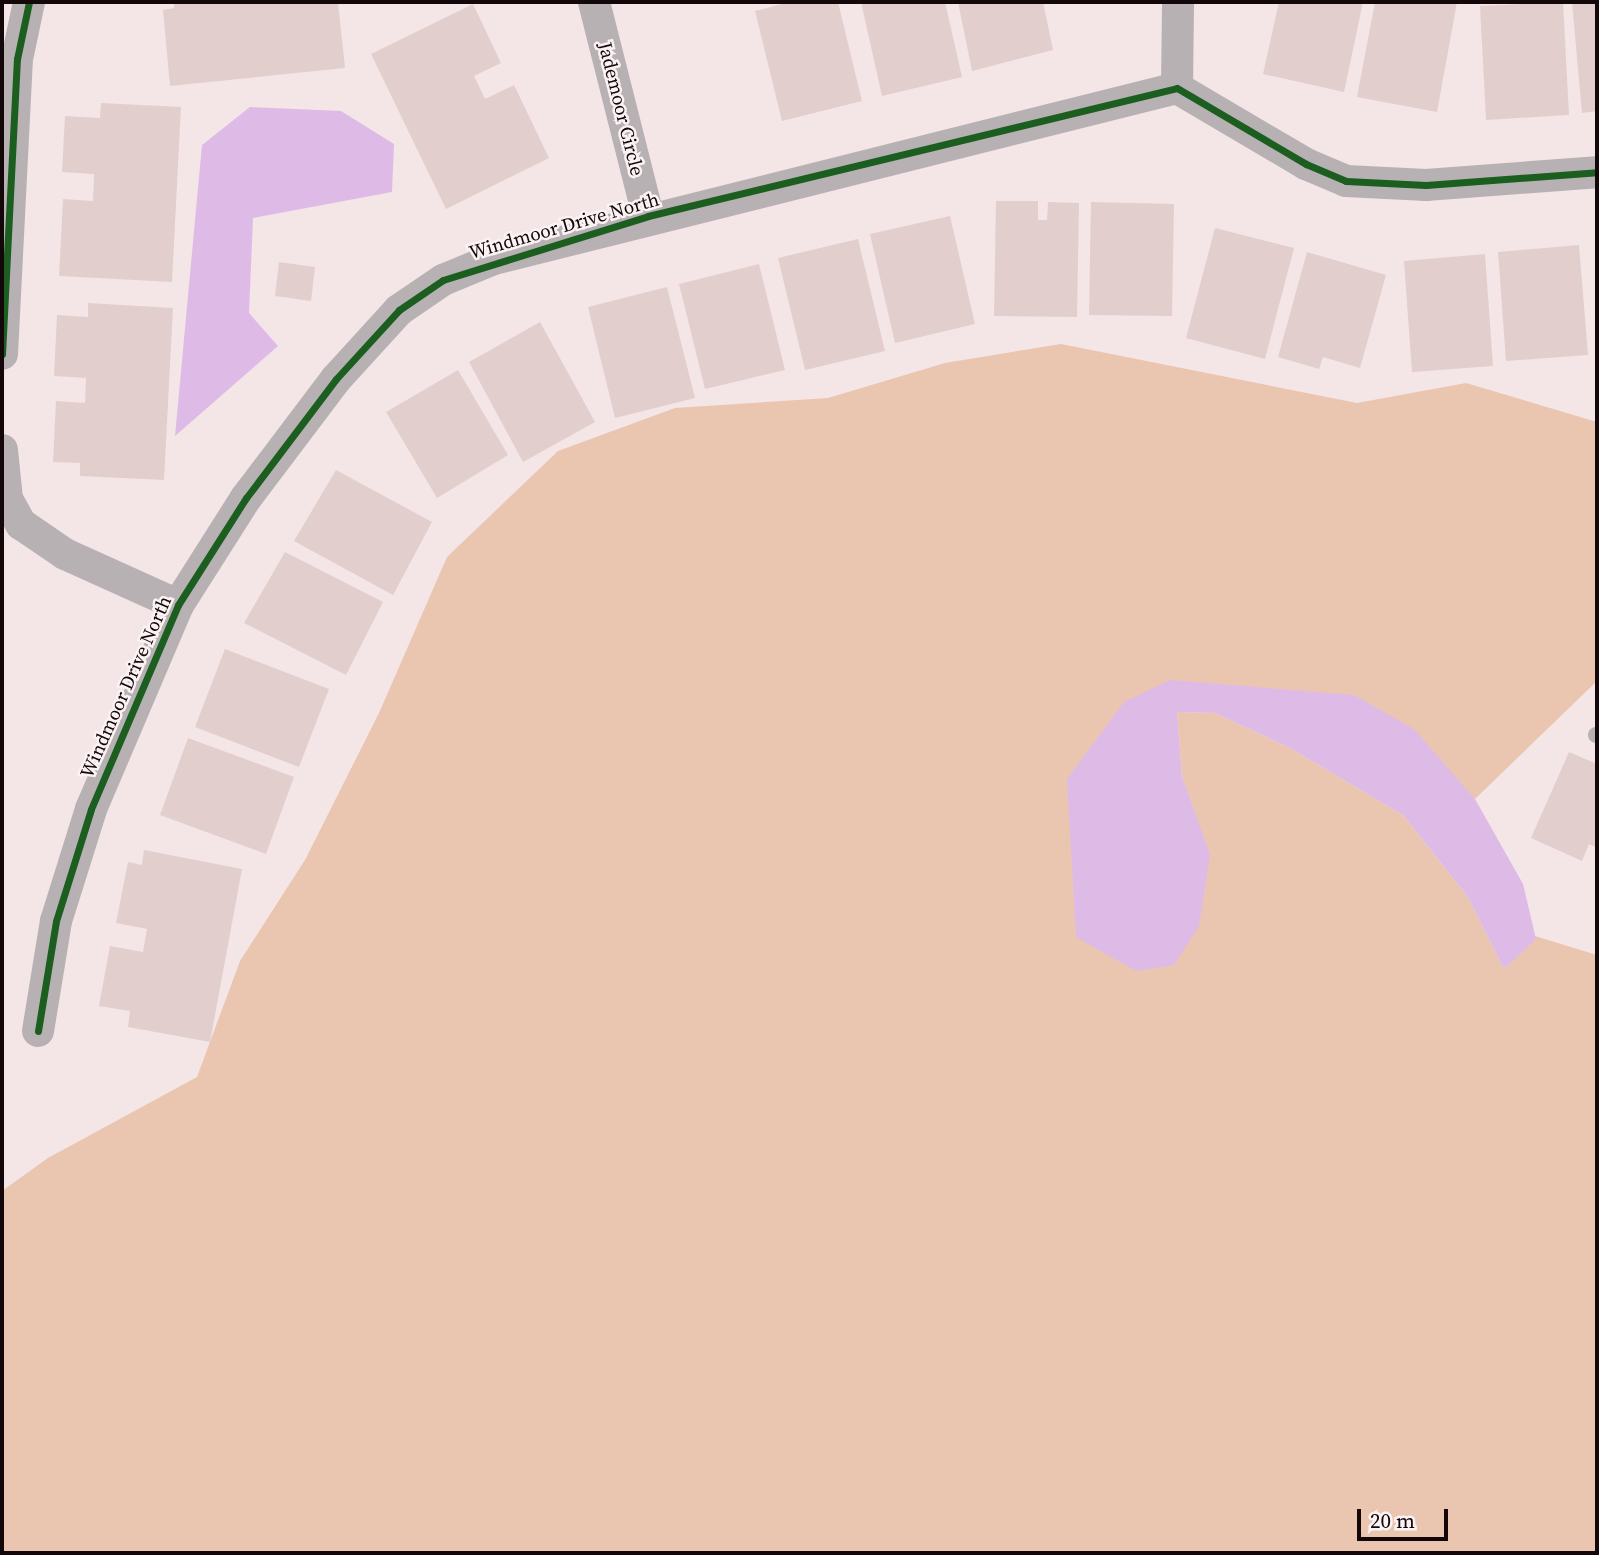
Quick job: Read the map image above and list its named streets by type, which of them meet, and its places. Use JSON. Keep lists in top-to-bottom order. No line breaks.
{"streets":{"street":["Jademoor Circle","Windmoor Drive North"]},"crossings":[["Jademoor Circle","Windmoor Drive North"]],"scale_bar":"20 m"}
